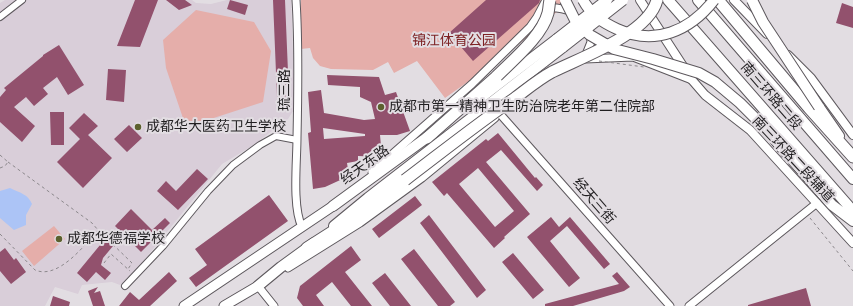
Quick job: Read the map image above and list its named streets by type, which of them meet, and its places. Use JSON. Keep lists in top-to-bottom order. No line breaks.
{"streets":{"highway":["南三环路二段","经天东路"],"main road":["南三环路二段辅道"],"street":["琉三路","经天三街"]},"crossings":[["琉三路","经天东路"]],"parks":["锦江体育公园"],"places":["成都市第一精神卫生防治院老年第二住院部","成都华大医药卫生学校","成都华德福学校"]}
